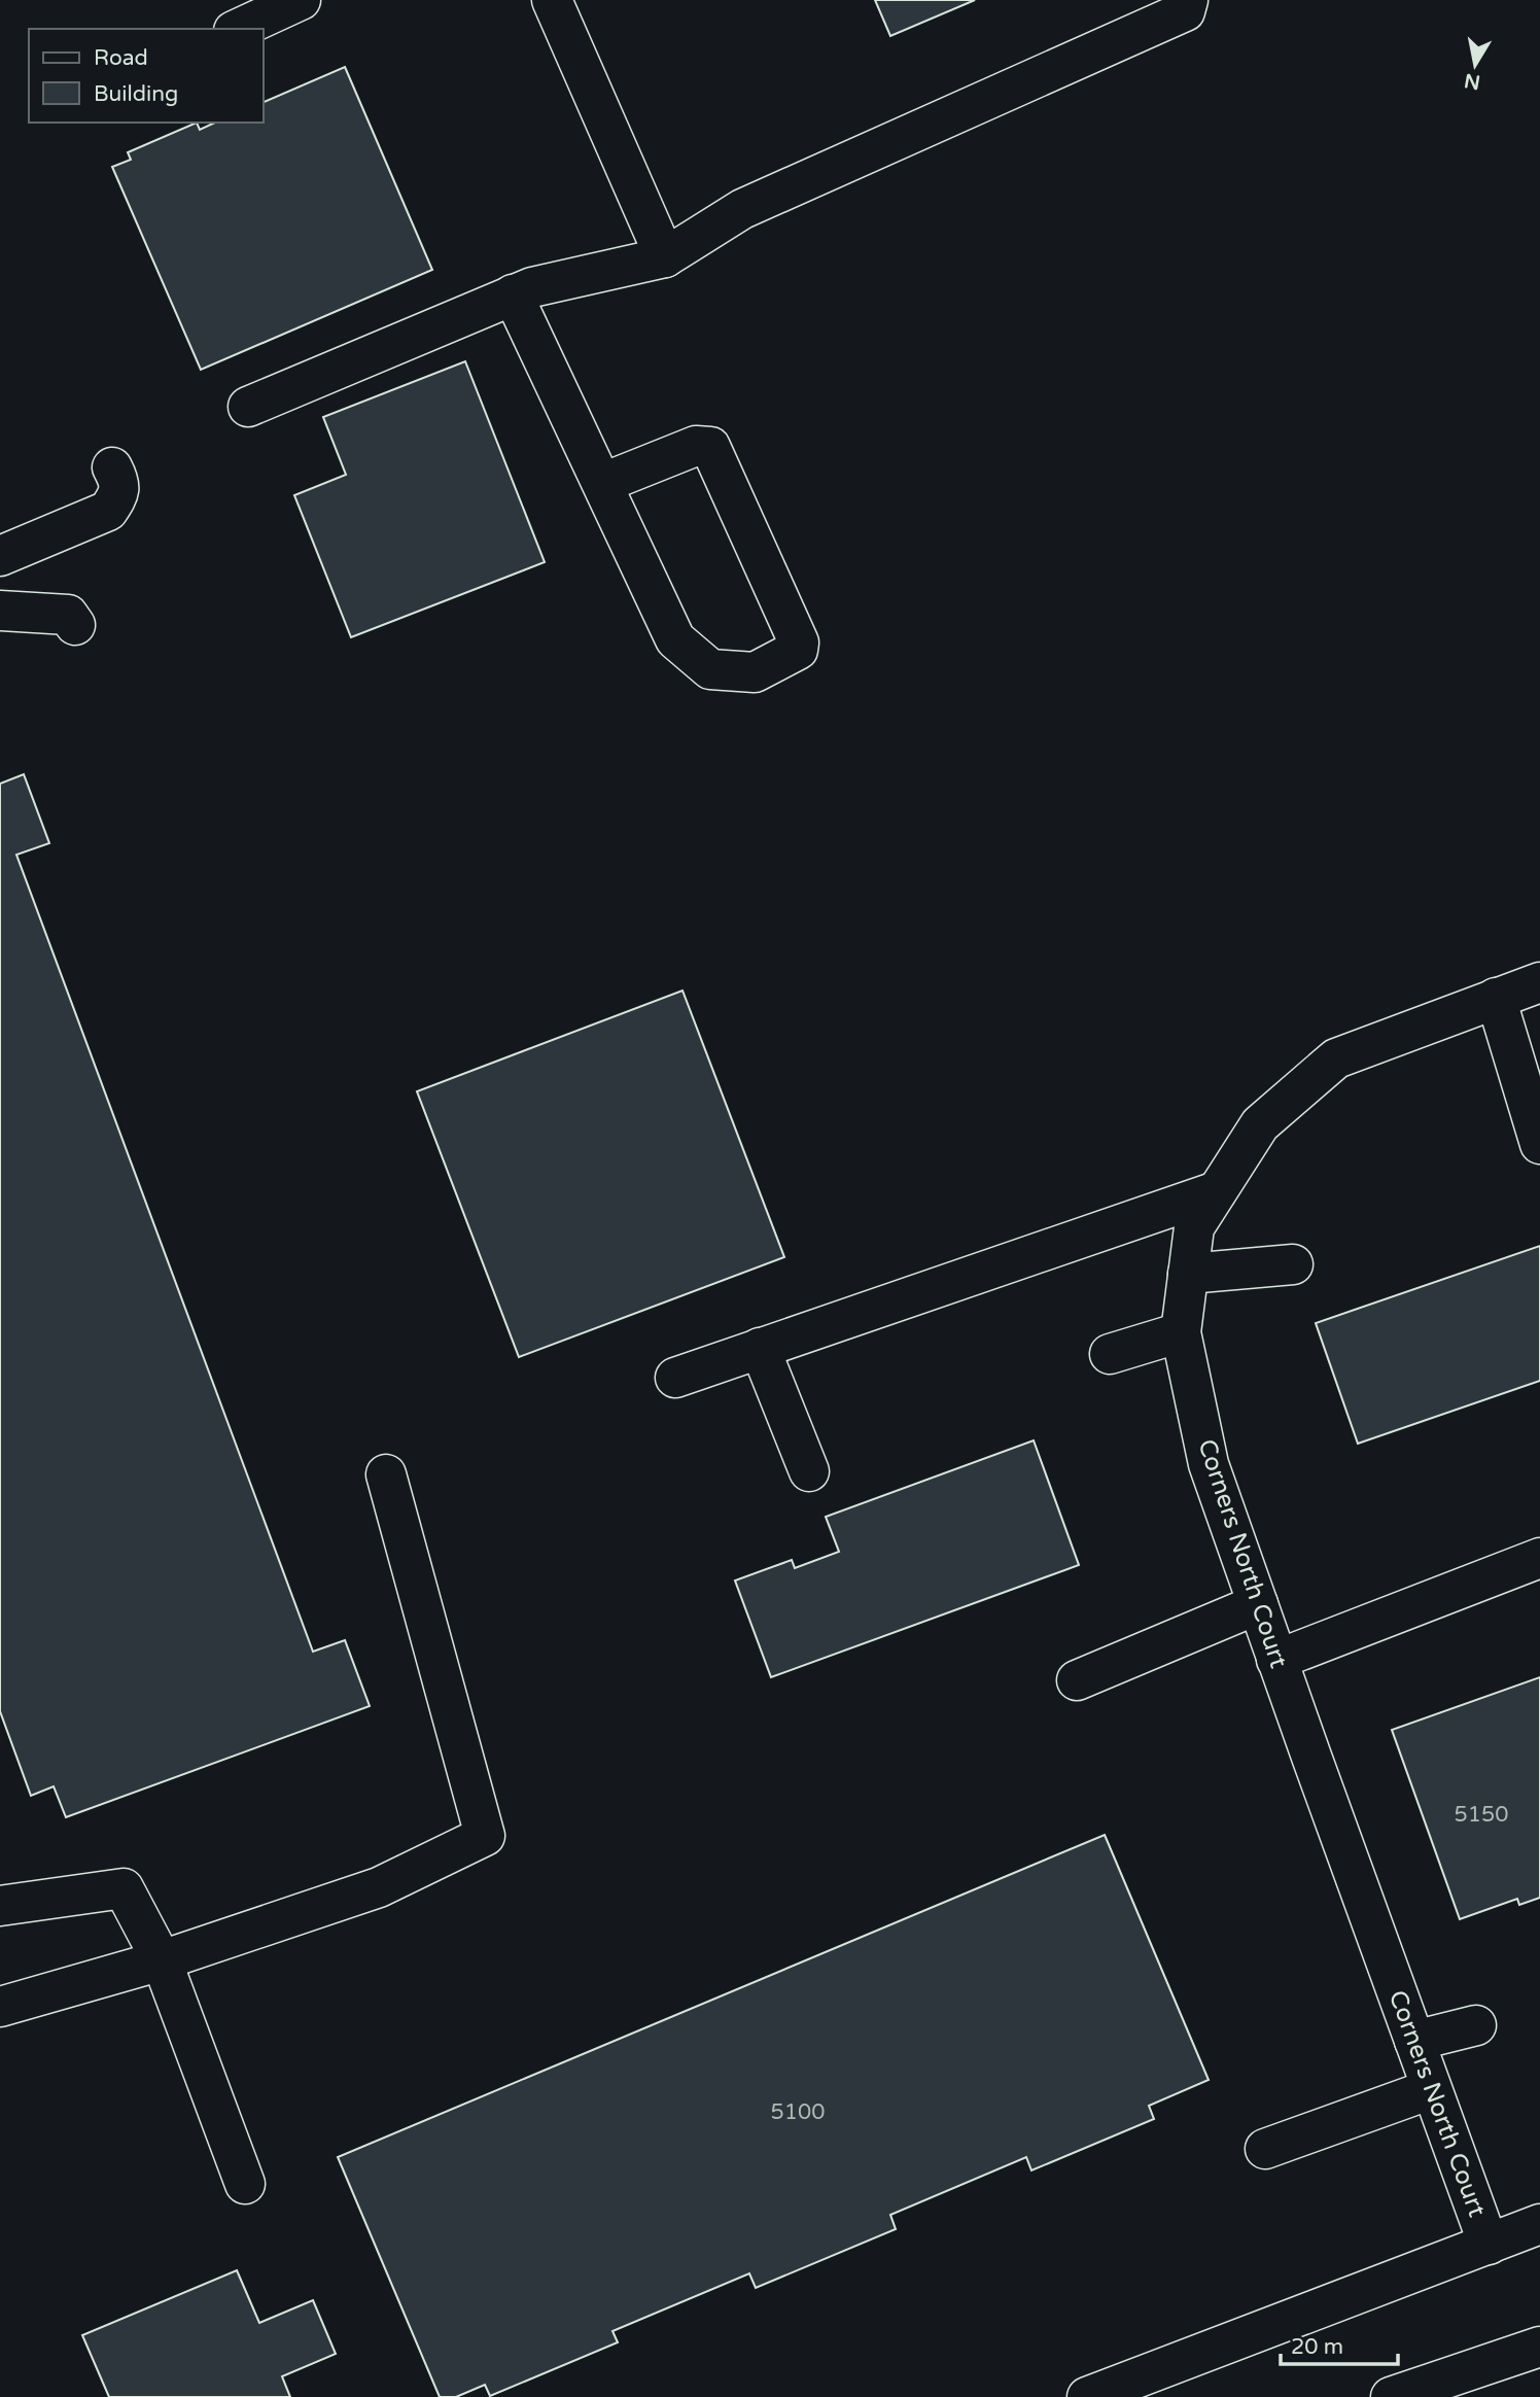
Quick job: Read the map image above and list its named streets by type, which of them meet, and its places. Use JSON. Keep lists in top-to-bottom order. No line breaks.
{"streets":{"main road":["Corners North Court"]},"house_numbers":["5150","5100"],"legend":["Road","Building"],"scale_bar":"20 m","north":"bottom"}
